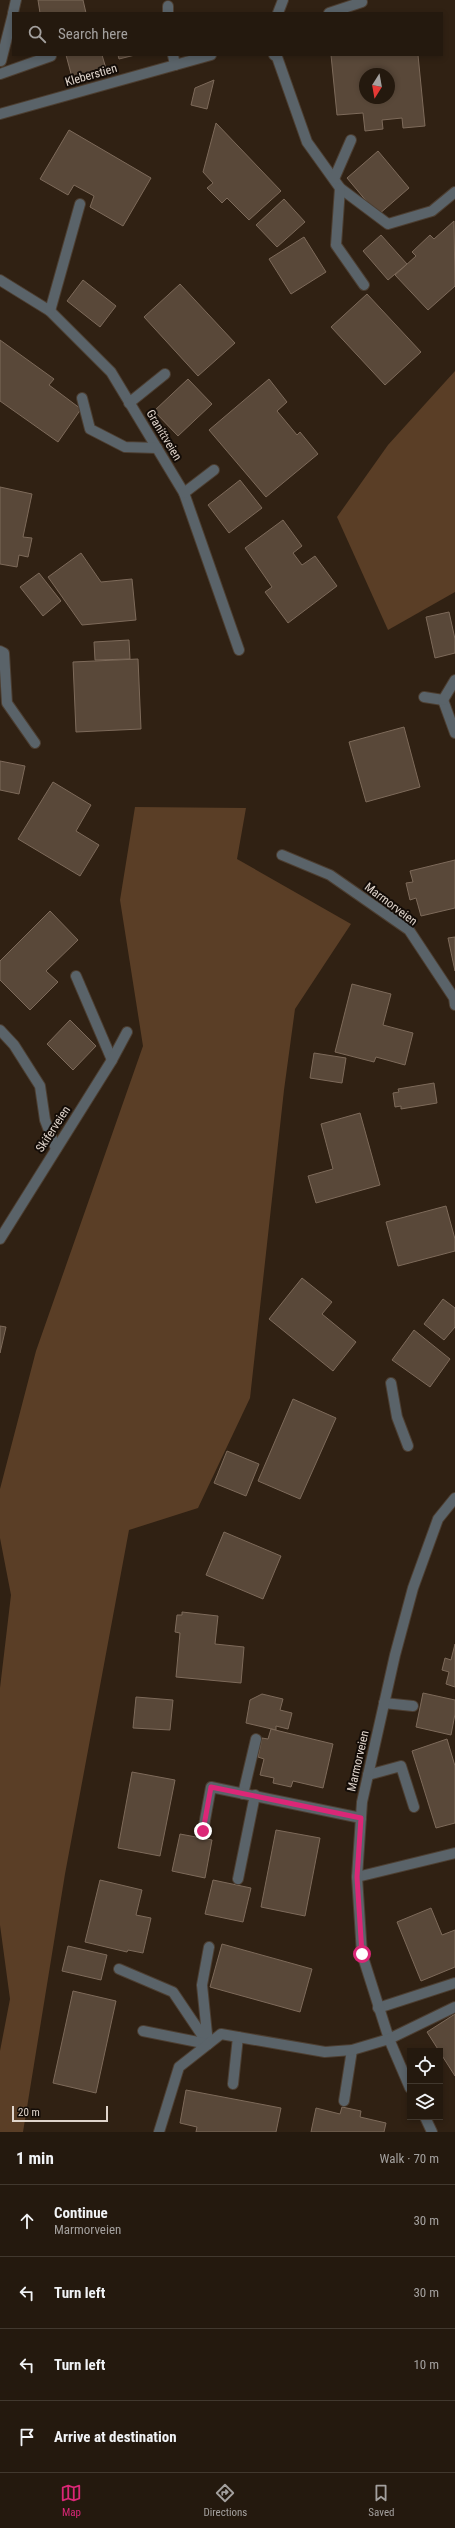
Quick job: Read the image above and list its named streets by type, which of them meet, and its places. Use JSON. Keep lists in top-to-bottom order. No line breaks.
{"streets":{"street":["Kleberstien","Granittveien","Marmorveien","Skiferveien"]},"scale_bar":"20 m","north":"bottom","page":{"search":"Search here","scale":"20 m","heading":["1 min","Walk · 70 m"],"list":[["Continue","Marmorveien","30 m"],["Turn left","30 m"],["Turn left","10 m"],"Arrive at destination"],"nav":["Map","Directions","Saved"]}}
